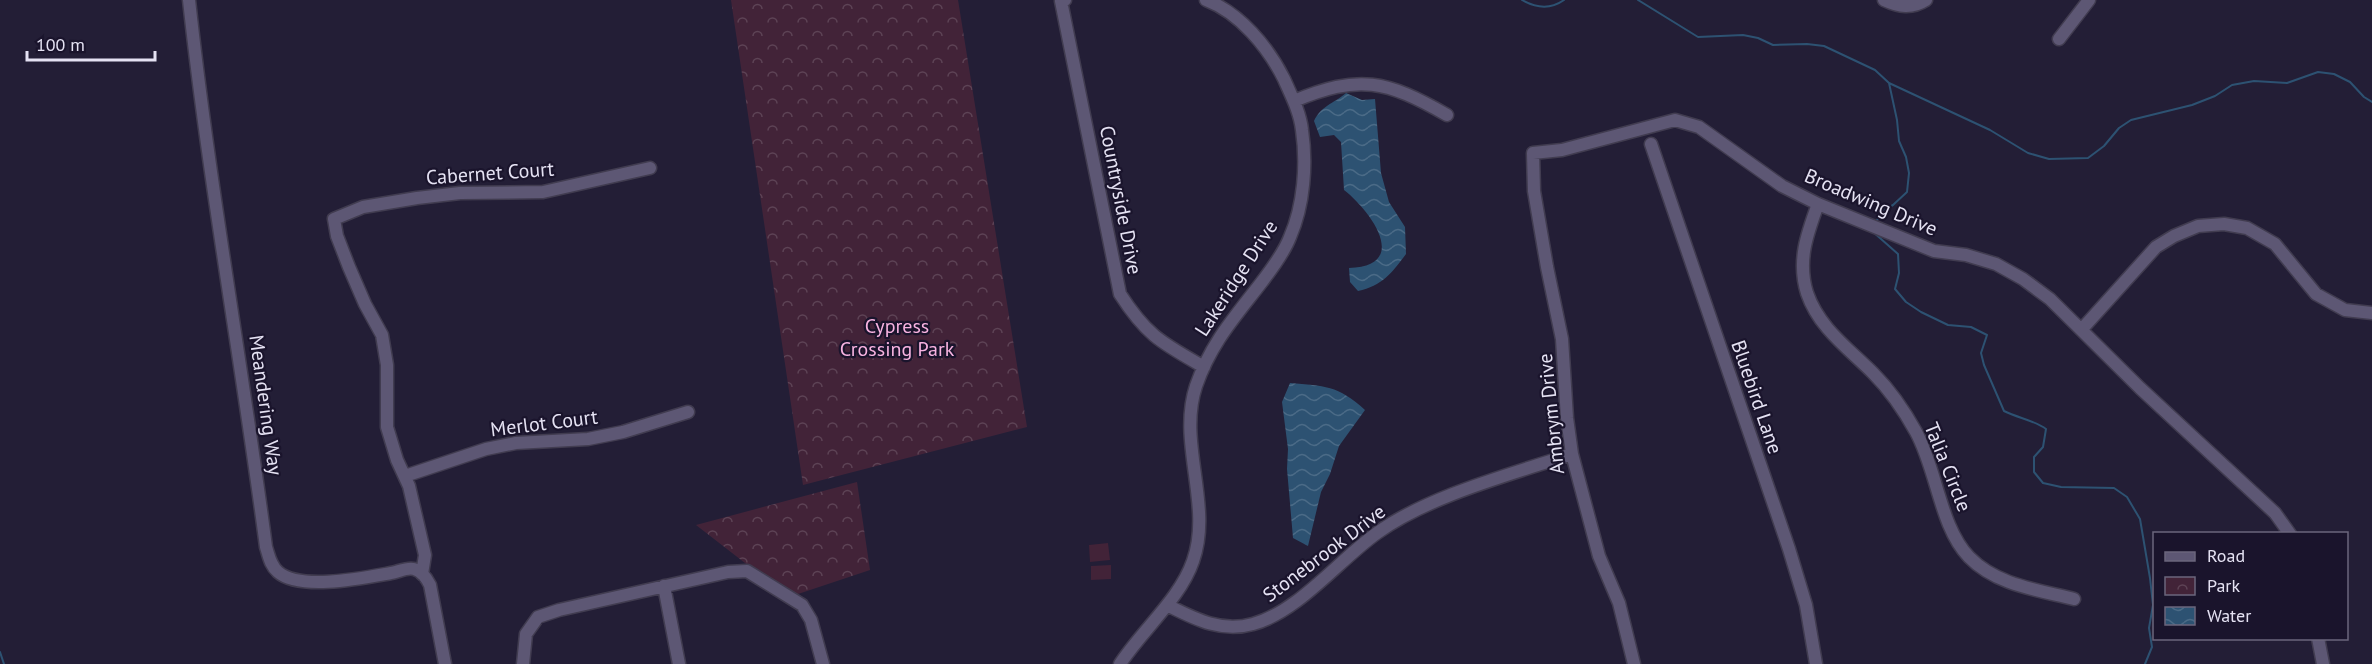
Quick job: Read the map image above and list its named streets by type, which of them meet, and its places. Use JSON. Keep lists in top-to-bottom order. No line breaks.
{"streets":{"street":["Cabernet Court","Countryside Drive","Broadwing Drive","Lakeridge Drive","Bluebird Lane","Meandering Way","Ambrym Drive","Merlot Court","Talia Circle","Stonebrook Drive"]},"crossings":[["Cabernet Court","Merlot Court"],["Countryside Drive","Lakeridge Drive"],["Broadwing Drive","Ambrym Drive"],["Broadwing Drive","Talia Circle"],["Lakeridge Drive","Stonebrook Drive"],["Ambrym Drive","Stonebrook Drive"]],"parks":["Cypress Crossing Park"],"legend":["Road","Park","Water"],"scale_bar":"100 m"}
